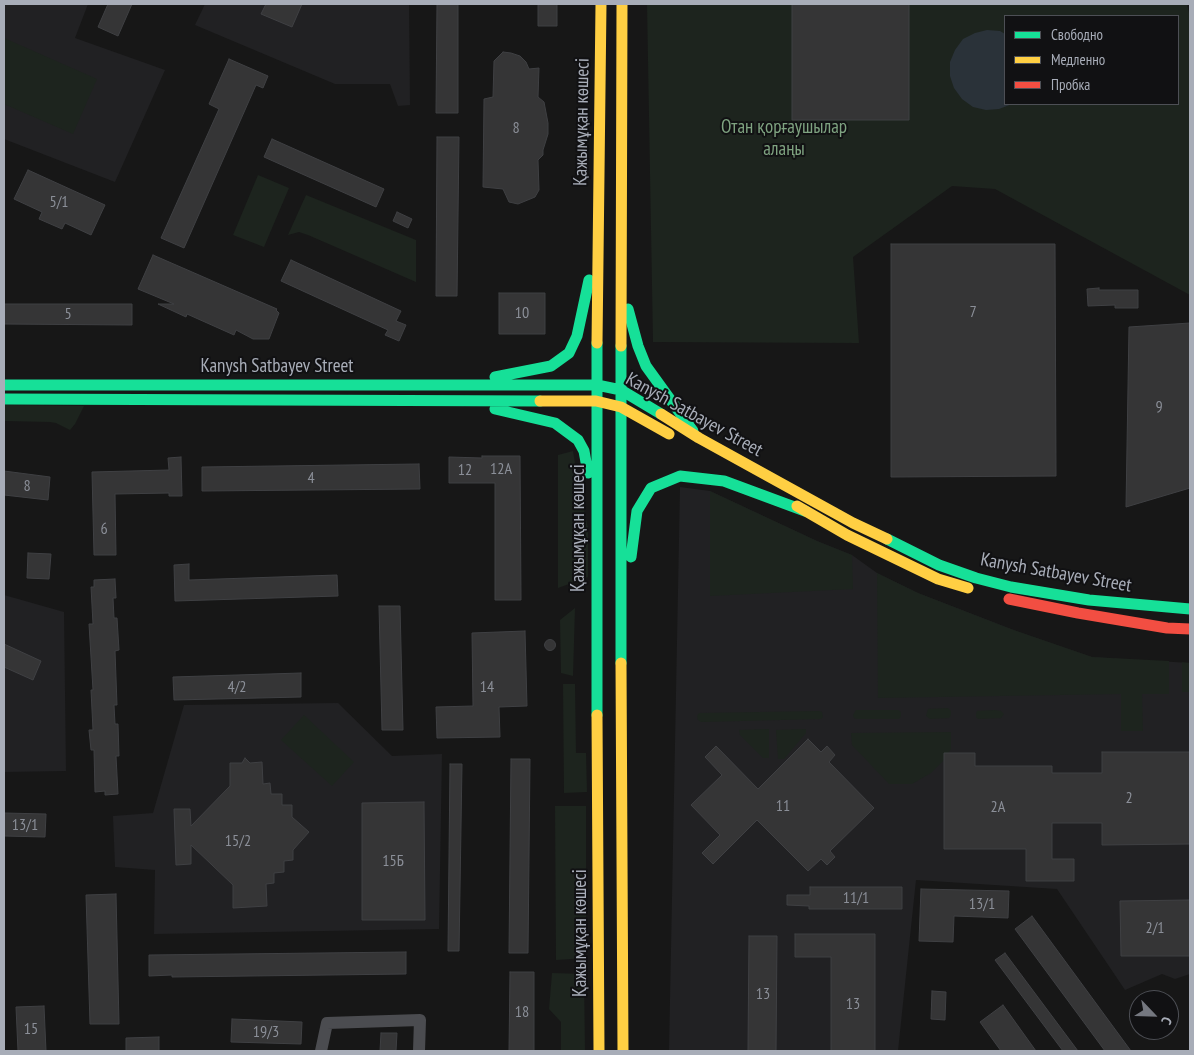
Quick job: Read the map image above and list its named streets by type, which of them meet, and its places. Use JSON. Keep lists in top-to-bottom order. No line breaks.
{"streets":{"main road":["Қажымұқан көшесі","Kanysh Satbayev Street"]},"crossings":[["Қажымұқан көшесі","Kanysh Satbayev Street"]],"parks":["Отан қорғаушылар алаңы"],"house_numbers":["8","5/1","7","10","5","9","12А","12","4","8","6","4/2","14","2","11","2А","13/1","15/2","15Б","11/1","13/1","2/1","13","13","18","15","19/3"],"legend":["Свободно","Медленно","Пробка"],"north":"bottom right"}
